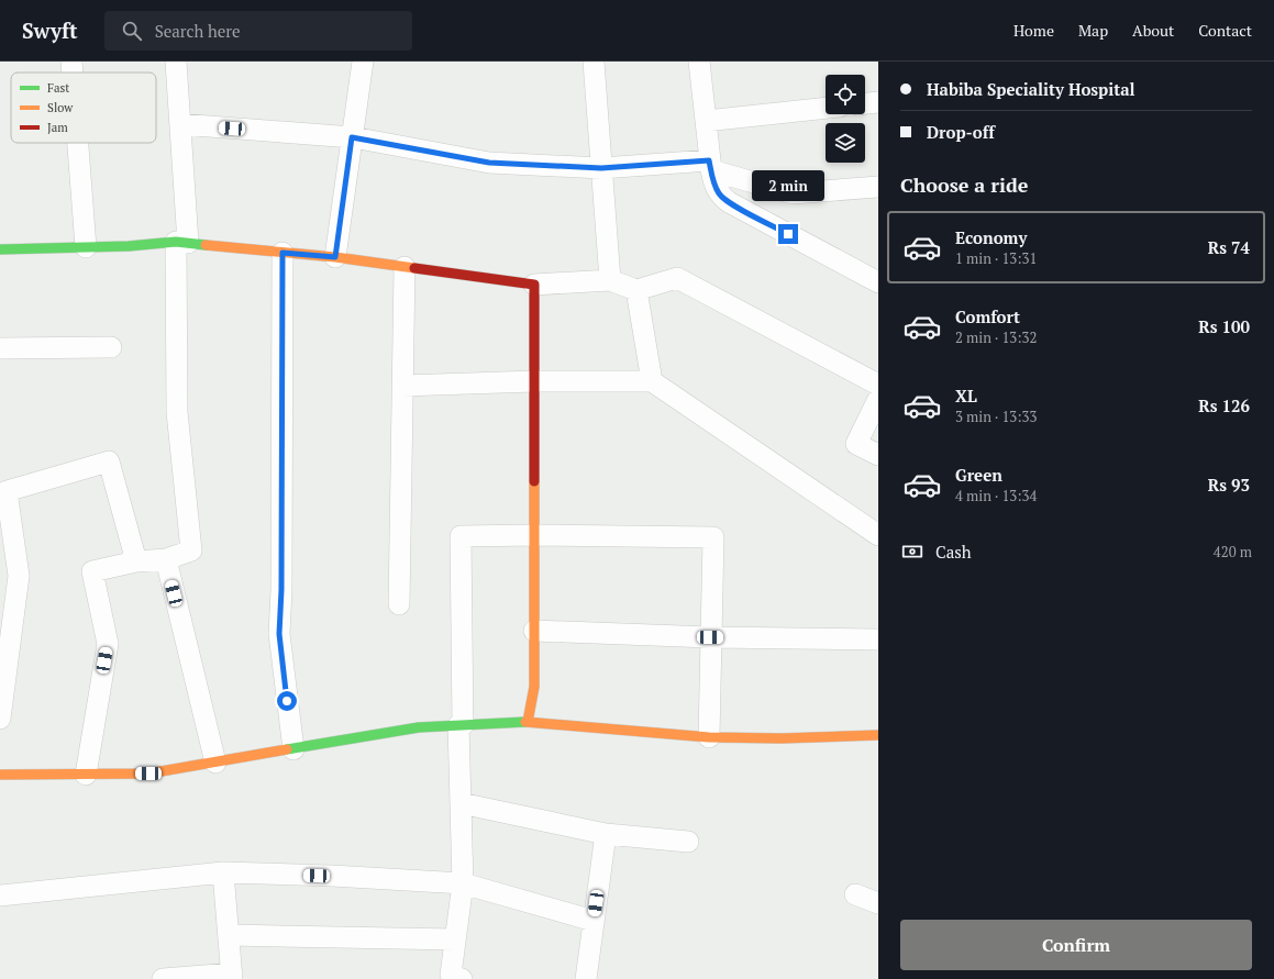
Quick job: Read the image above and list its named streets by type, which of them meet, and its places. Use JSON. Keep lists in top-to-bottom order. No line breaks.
{"legend":["Fast","Slow","Jam"],"page":{"header":"Swyft","search":"Search here","nav":["Home","Map","About","Contact"],"banner":["Habiba Speciality Hospital","Drop-off"],"heading":"Choose a ride","bubble":"2 min","list":[{"name":"Economy","note":"1 min · 13:31","value":"Rs 74"},{"name":"Comfort","note":"2 min · 13:32","value":"Rs 100"},{"name":"XL","note":"3 min · 13:33","value":"Rs 126"},{"name":"Green","note":"4 min · 13:34","value":"Rs 93"}],"pay":["Cash","420 m"],"buttons":"Confirm"}}
